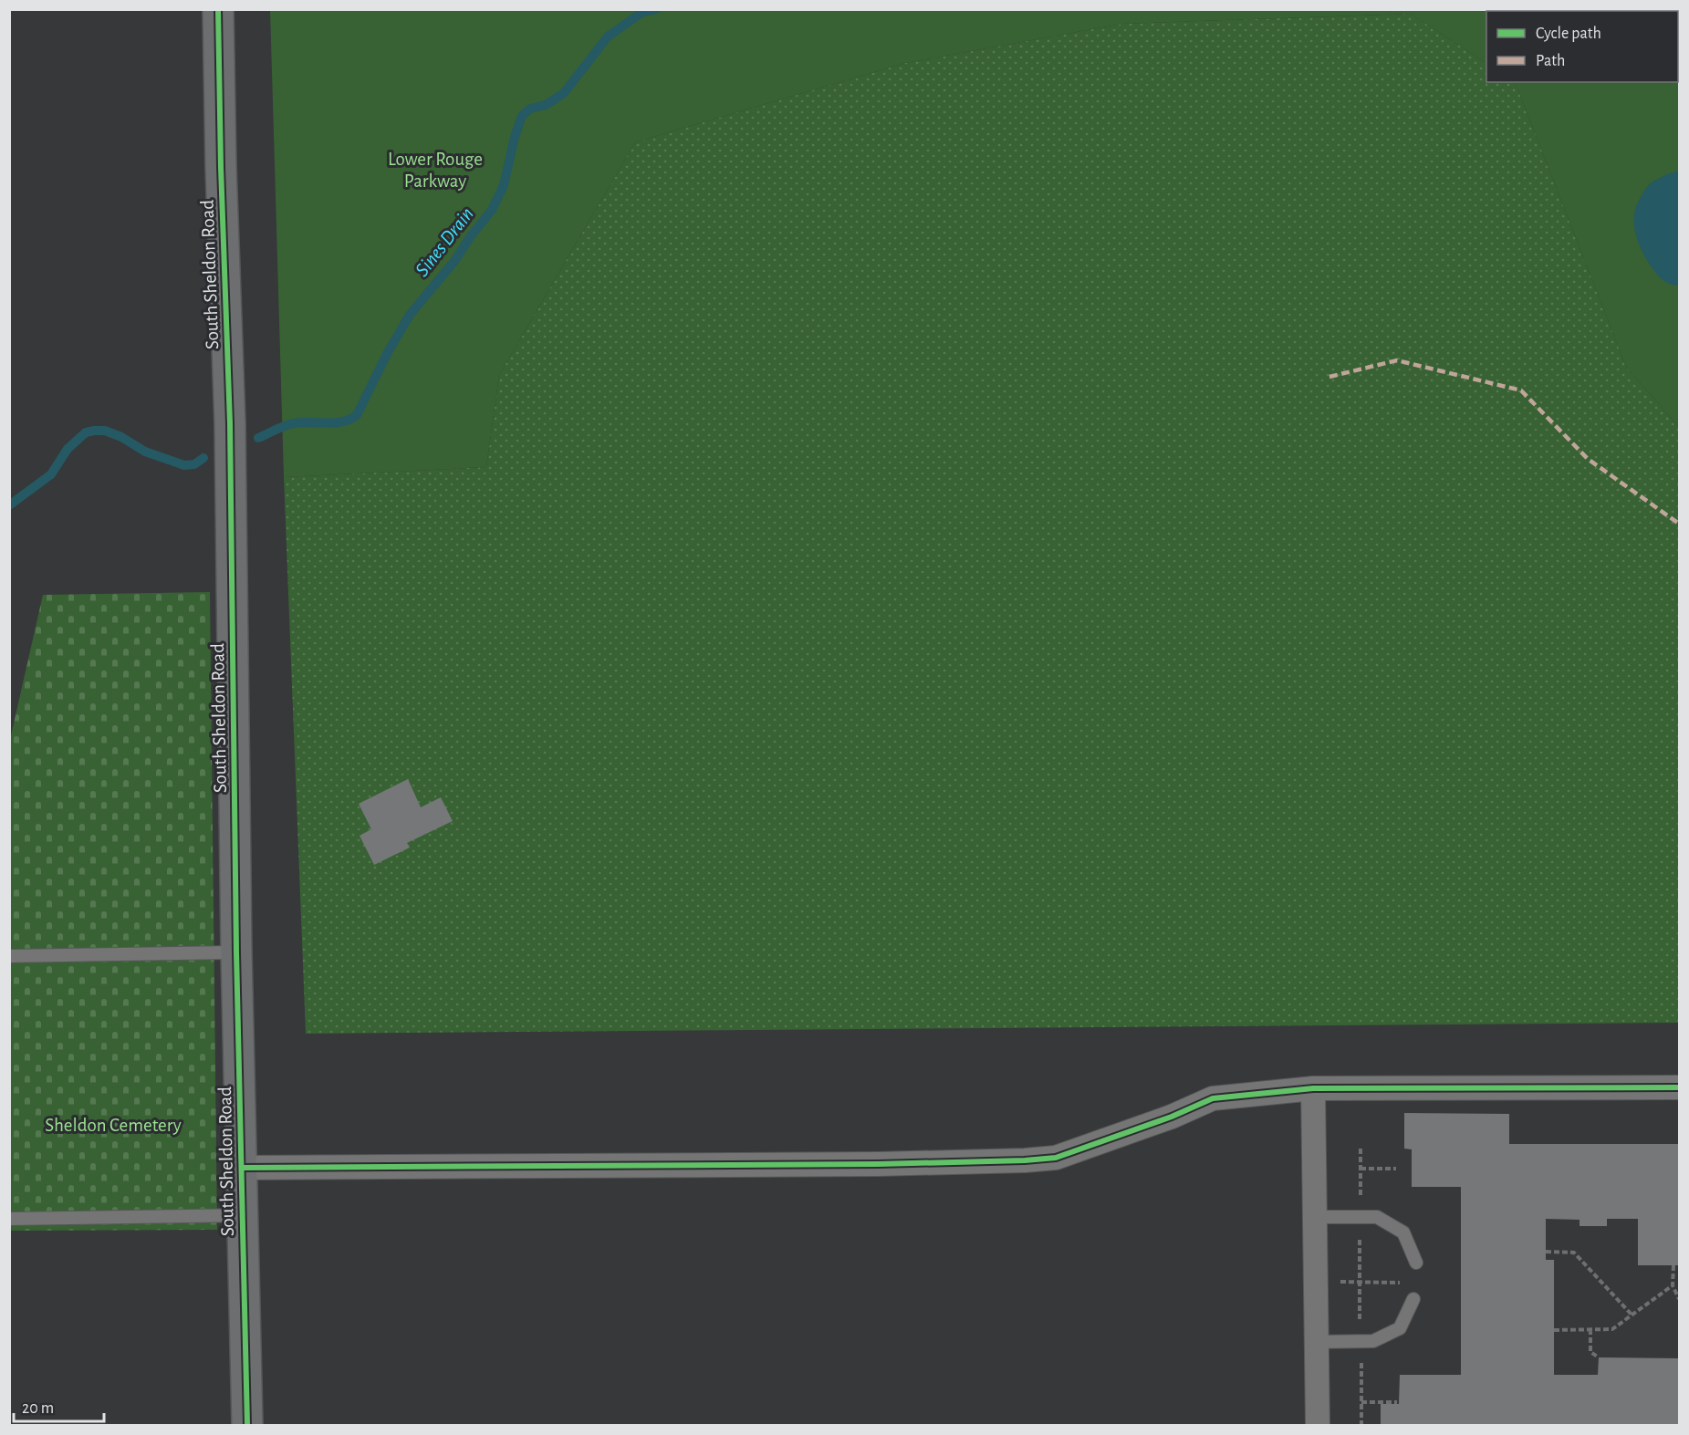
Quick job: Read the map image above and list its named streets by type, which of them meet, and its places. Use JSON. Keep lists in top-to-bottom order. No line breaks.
{"streets":{"street":["South Sheldon Road"]},"water":["Sines Drain"],"parks":["Lower Rouge Parkway","Sheldon Cemetery"],"legend":["Cycle path","Path"],"scale_bar":"20 m"}
